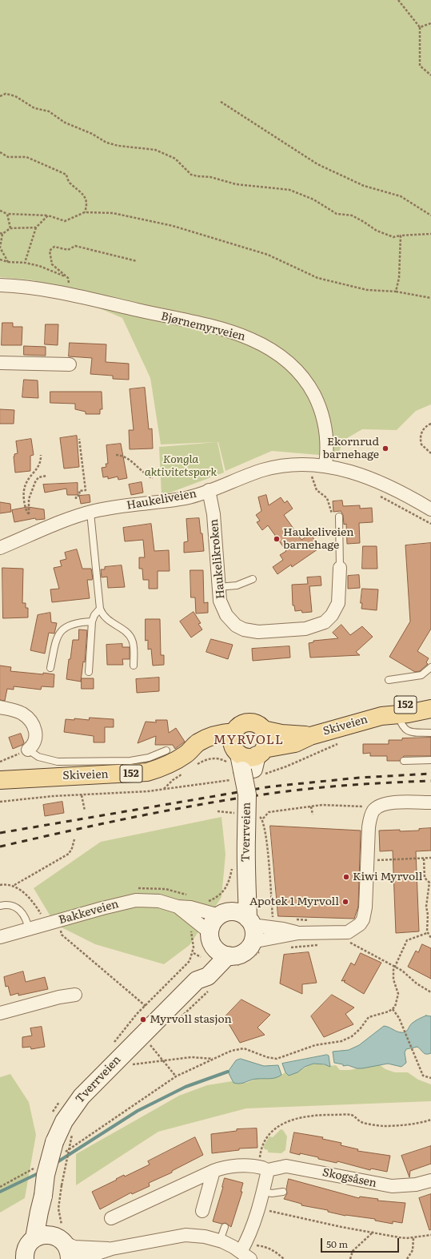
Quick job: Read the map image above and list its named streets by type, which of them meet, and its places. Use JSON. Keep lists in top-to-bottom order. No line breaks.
{"streets":{"main road":["152","Skiveien","Tverrveien"],"street":["Bjørnemyrveien","Haukeliveien","Haukelikroken","Bakkeveien","Skogsåsen"]},"crossings":[["Bjørnemyrveien","Haukeliveien"],["Haukeliveien","Haukelikroken"],["152","Skiveien"],["152","Tverrveien"],["Skiveien","Tverrveien"],["Tverrveien","Bakkeveien"]],"districts":["MYRVOLL"],"parks":["Kongla aktivitetspark"],"places":["Ekornrud barnehage","Haukeliveien barnehage","Kiwi Myrvoll","Apotek 1 Myrvoll","Myrvoll stasjon"],"scale_bar":"50 m"}
